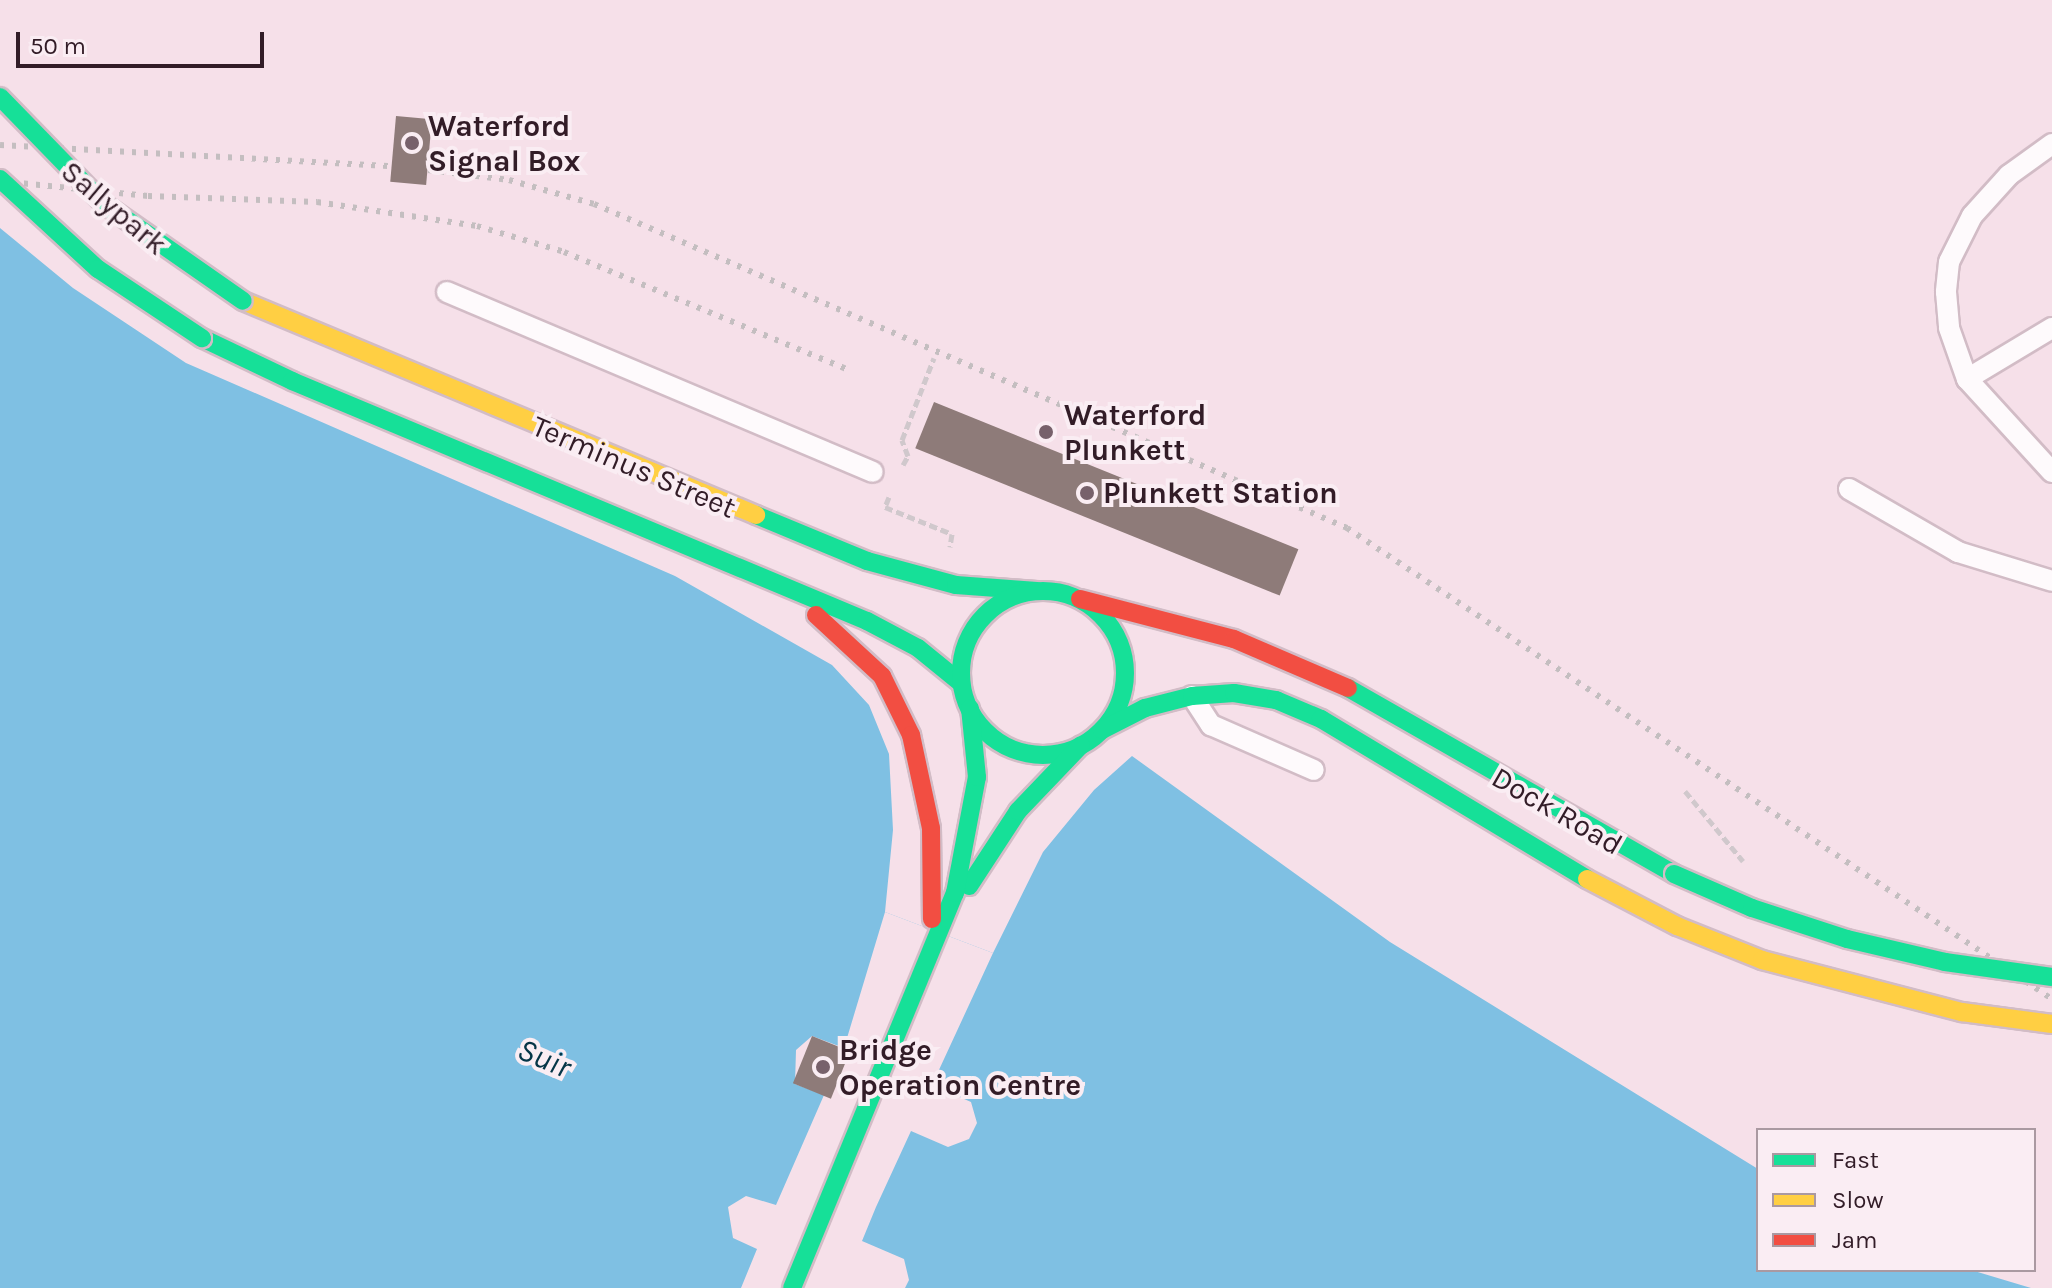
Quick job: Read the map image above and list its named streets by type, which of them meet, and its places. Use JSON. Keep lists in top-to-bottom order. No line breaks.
{"streets":{"main road":["Sallypark","Terminus Street","Dock Road"]},"crossings":[["Sallypark","Terminus Street"],["Terminus Street","Dock Road"]],"water":["Suir"],"places":["Waterford Signal Box","Waterford Plunkett","Plunkett Station","Bridge Operation Centre"],"legend":["Fast","Slow","Jam"],"scale_bar":"50 m"}
